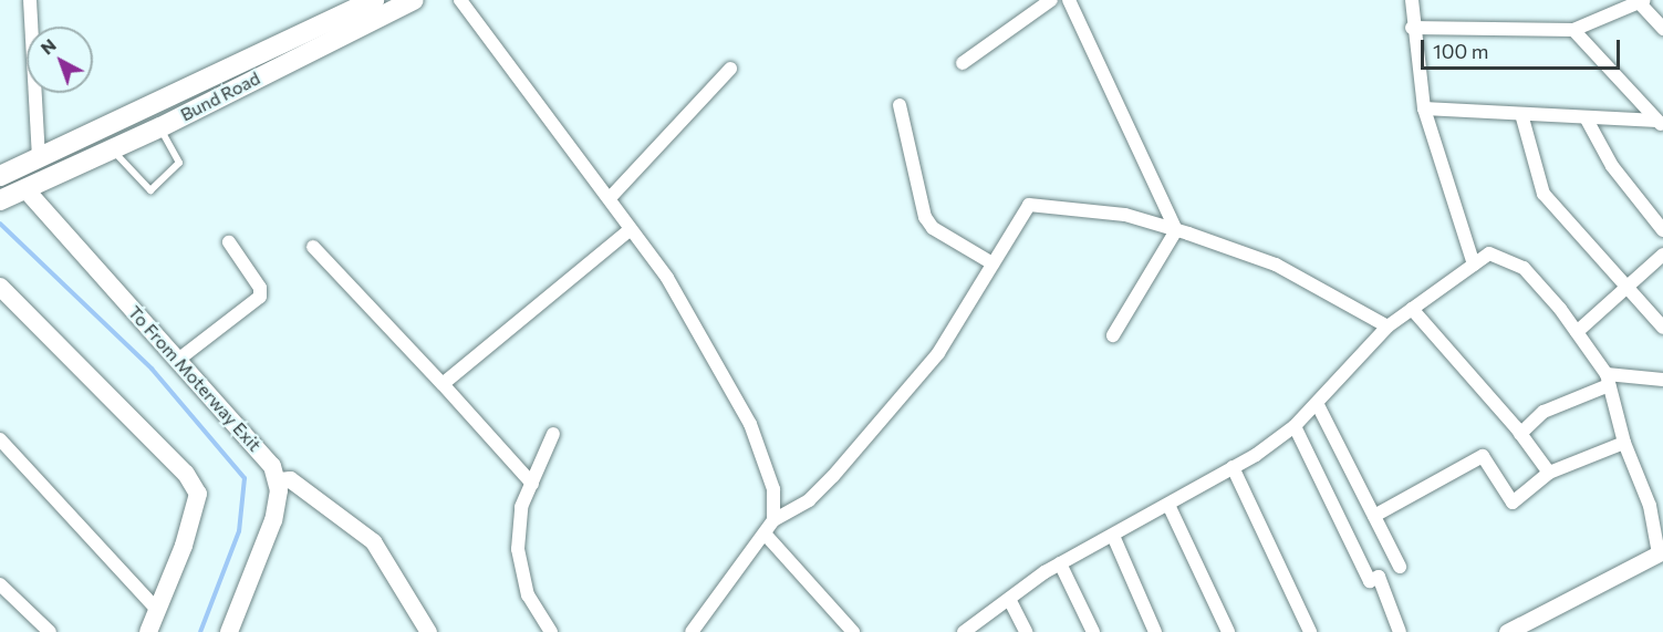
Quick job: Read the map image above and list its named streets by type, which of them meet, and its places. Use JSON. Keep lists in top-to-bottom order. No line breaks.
{"streets":{"main road":["Bund Road","To From Moterway Exit"]},"crossings":[["Bund Road","To From Moterway Exit"]],"scale_bar":"100 m","north":"top left"}
